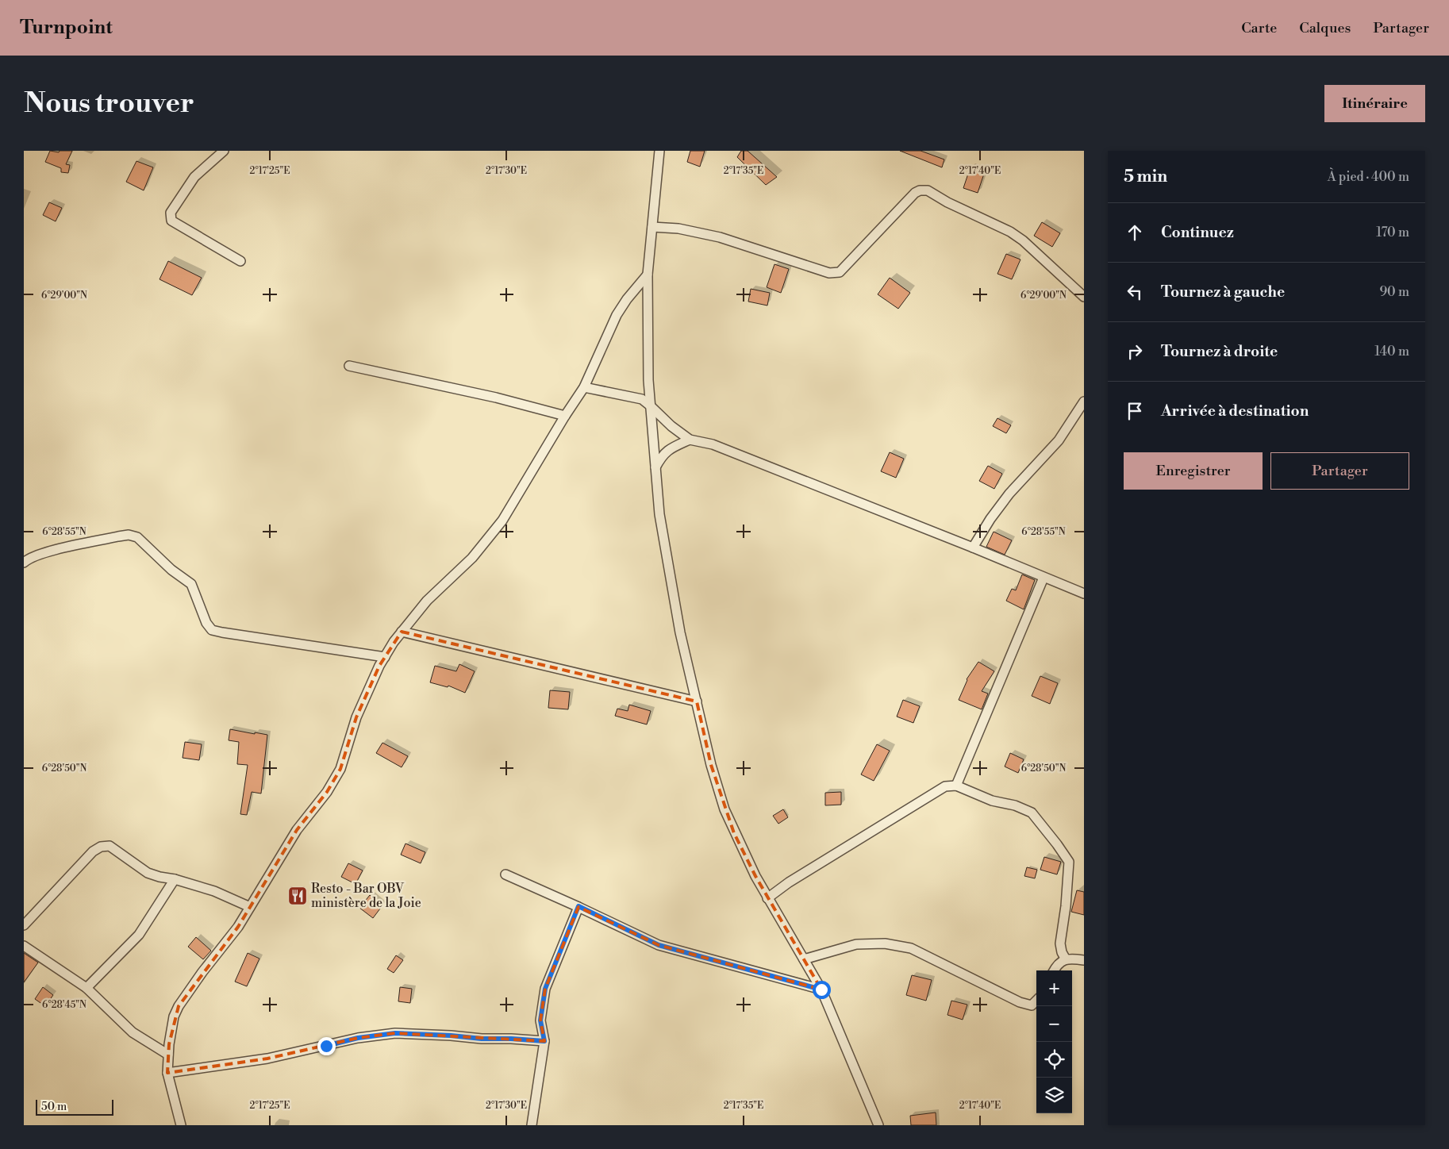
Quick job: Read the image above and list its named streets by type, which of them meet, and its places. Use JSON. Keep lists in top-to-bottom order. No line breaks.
{"places":{"restaurant":["Resto - Bar OBV ministère de la Joie"]},"scale_bar":"50 m","page":{"header":"Turnpoint","nav":["Carte","Calques","Partager"],"buttons":["Itinéraire",["Enregistrer","Partager"]],"title":"Nous trouver","heading":["5 min","À pied · 400 m"],"list":[["Continuez","170 m"],["Tournez à gauche","90 m"],["Tournez à droite","140 m"],"Arrivée à destination"],"map_buttons":["+","−"],"scale":"50 m"},"coordinates":["2°17'25\"E","2°17'30\"E","2°17'35\"E","2°17'40\"E","6°29'00\"N","6°28'55\"N","6°28'50\"N","6°28'45\"N"]}
